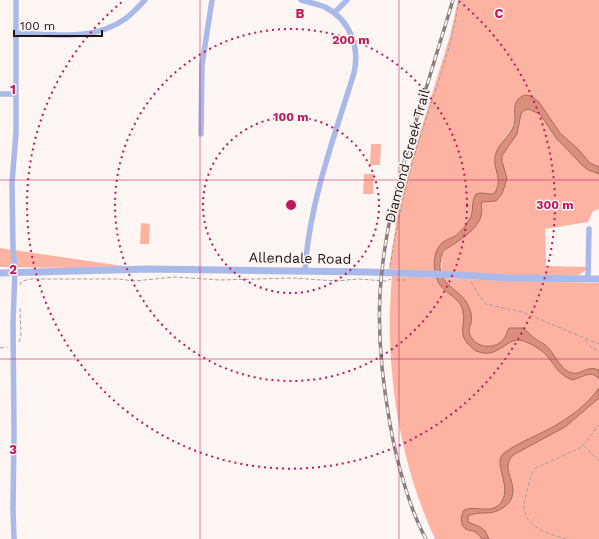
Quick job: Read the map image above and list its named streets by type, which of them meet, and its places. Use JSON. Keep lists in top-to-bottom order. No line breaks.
{"streets":{"street":["Allendale Road"],"path":["Diamond Creek Trail"]},"crossings":[["Diamond Creek Trail","Allendale Road"]],"scale_bar":"100 m","grid":{"columns":["B","C"],"rows":["1","2","3"]},"rings":["200 m","100 m","300 m"]}
